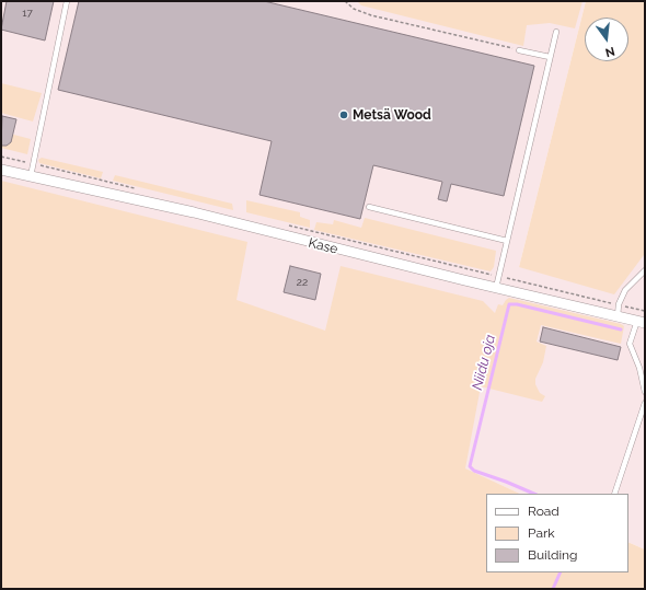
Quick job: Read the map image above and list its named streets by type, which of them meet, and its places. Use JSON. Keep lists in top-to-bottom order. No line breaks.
{"streets":{"street":["Kase"]},"water":["Niidu oja"],"places":["Metsä Wood"],"house_numbers":["17","22"],"legend":["Road","Park","Building"],"north":"bottom"}
